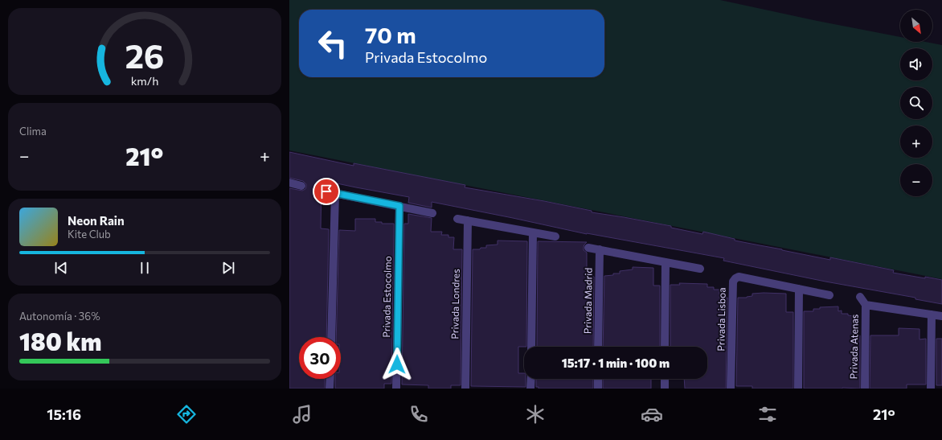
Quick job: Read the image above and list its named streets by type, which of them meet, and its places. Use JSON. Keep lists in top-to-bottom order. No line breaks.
{"streets":{"street":["Privada Estocolmo","Privada Madrid","Privada Londres","Privada Lisboa","Privada Atenas"]},"north":"bottom right","page":{"map_buttons":["+","−"],"turn":["70 m","Privada Estocolmo"],"tile":["Clima",["Autonomía · 36%","180 km"]],"heat":["−","21°","+"],"song":["Neon Rain","Kite Club"],"limit":"30","trip":"15:17 · 1 min · 100 m","tabs":["15:16","21°"],"gauge":["26","km/h"]}}
